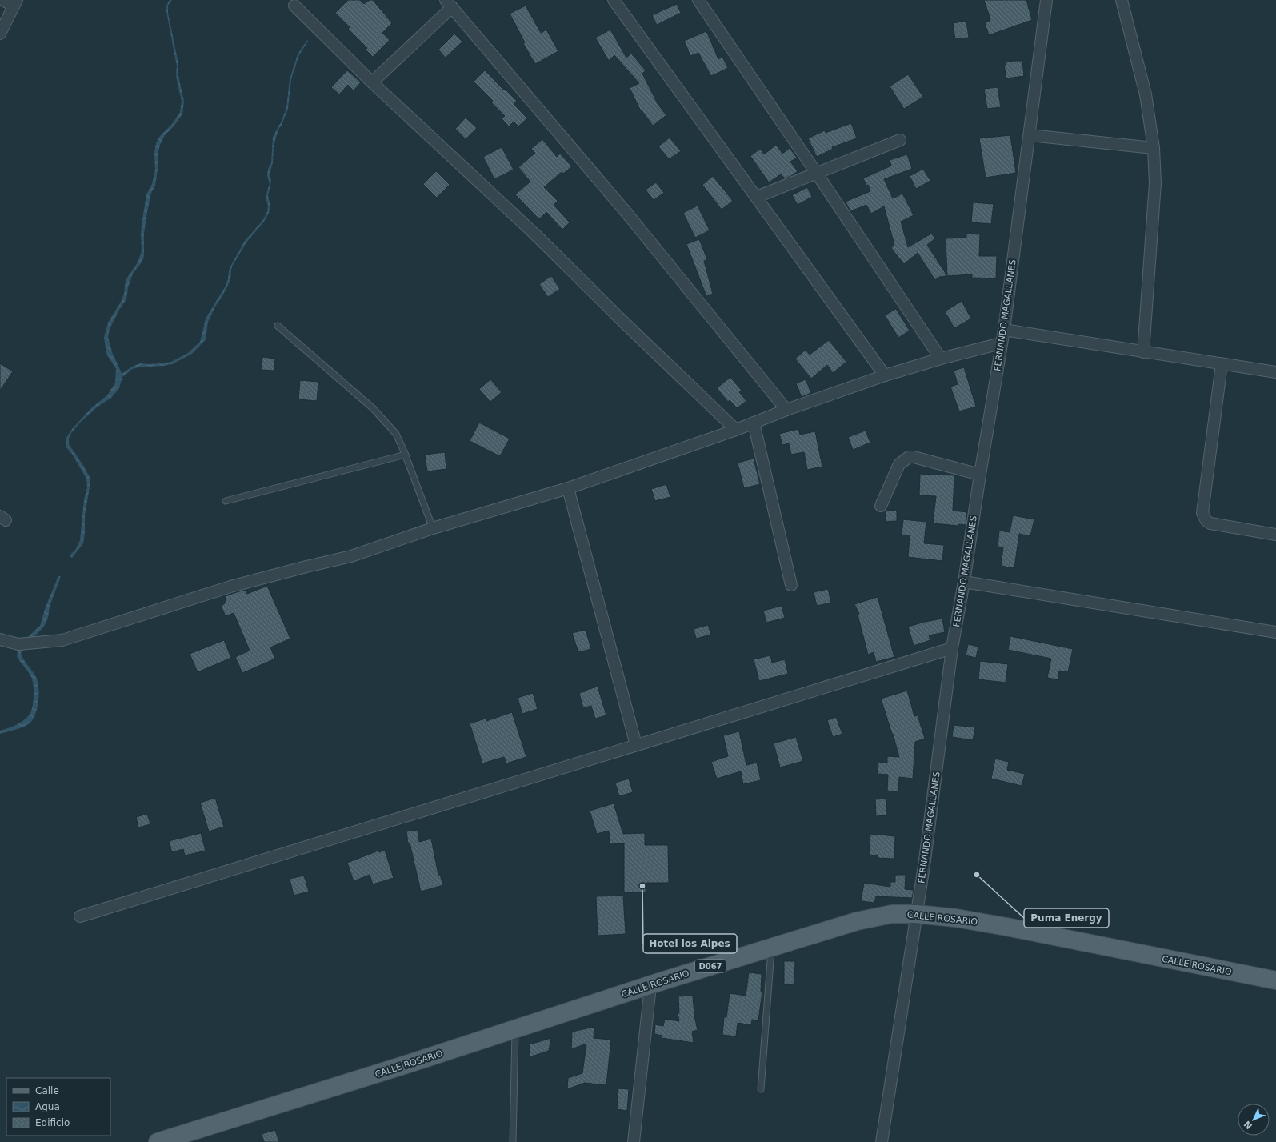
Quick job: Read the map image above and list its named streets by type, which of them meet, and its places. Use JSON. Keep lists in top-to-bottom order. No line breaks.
{"streets":{"main road":["CALLE ROSARIO","D067"],"street":["FERNANDO MAGALLANES"]},"crossings":[["FERNANDO MAGALLANES","CALLE ROSARIO"]],"places":["Puma Energy","Hotel los Alpes"],"legend":["Calle","Agua","Edificio"],"north":"bottom left"}
